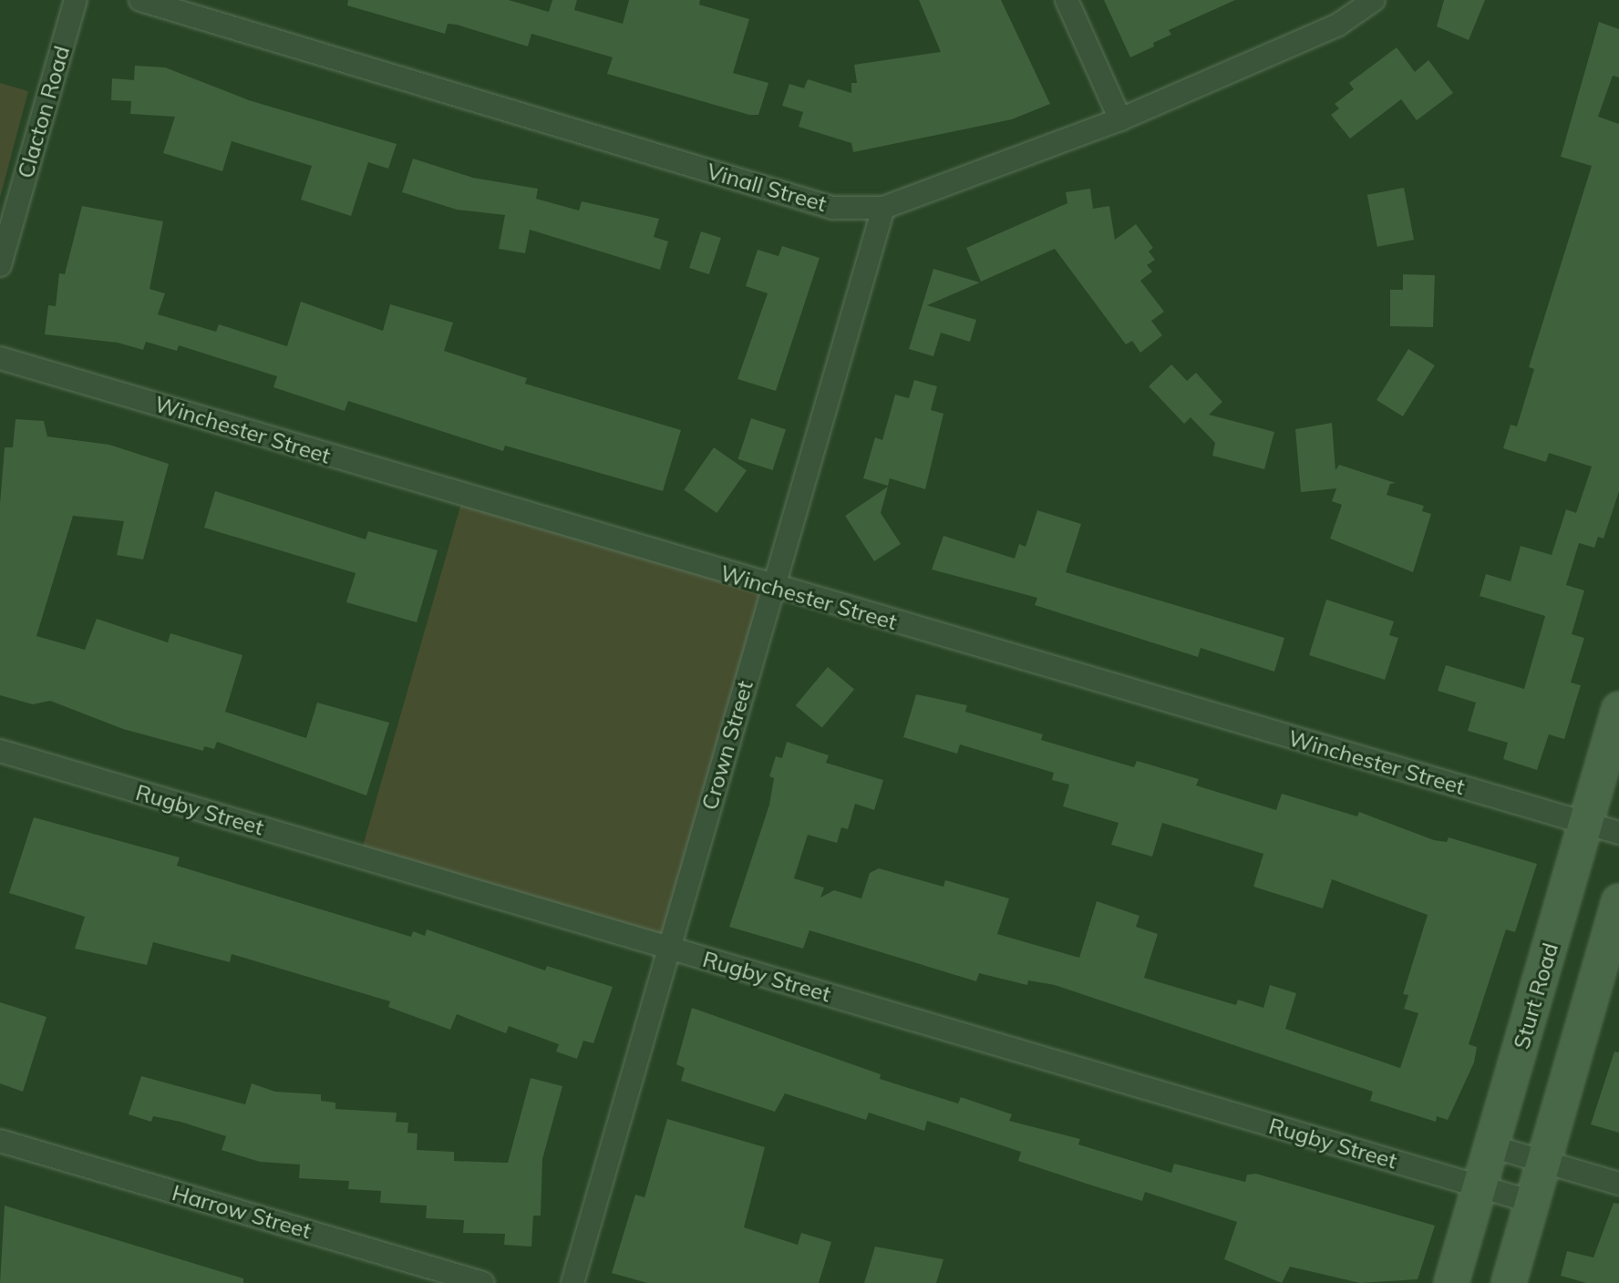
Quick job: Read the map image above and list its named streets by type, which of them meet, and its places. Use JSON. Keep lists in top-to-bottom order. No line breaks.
{"streets":{"main road":["Sturt Road"],"street":["Clacton Road","Vinall Street","Winchester Street","Crown Street","Rugby Street","Harrow Street"]},"crossings":[["Vinall Street","Crown Street"],["Winchester Street","Crown Street"],["Winchester Street","Sturt Road"],["Crown Street","Rugby Street"],["Rugby Street","Sturt Road"]]}
